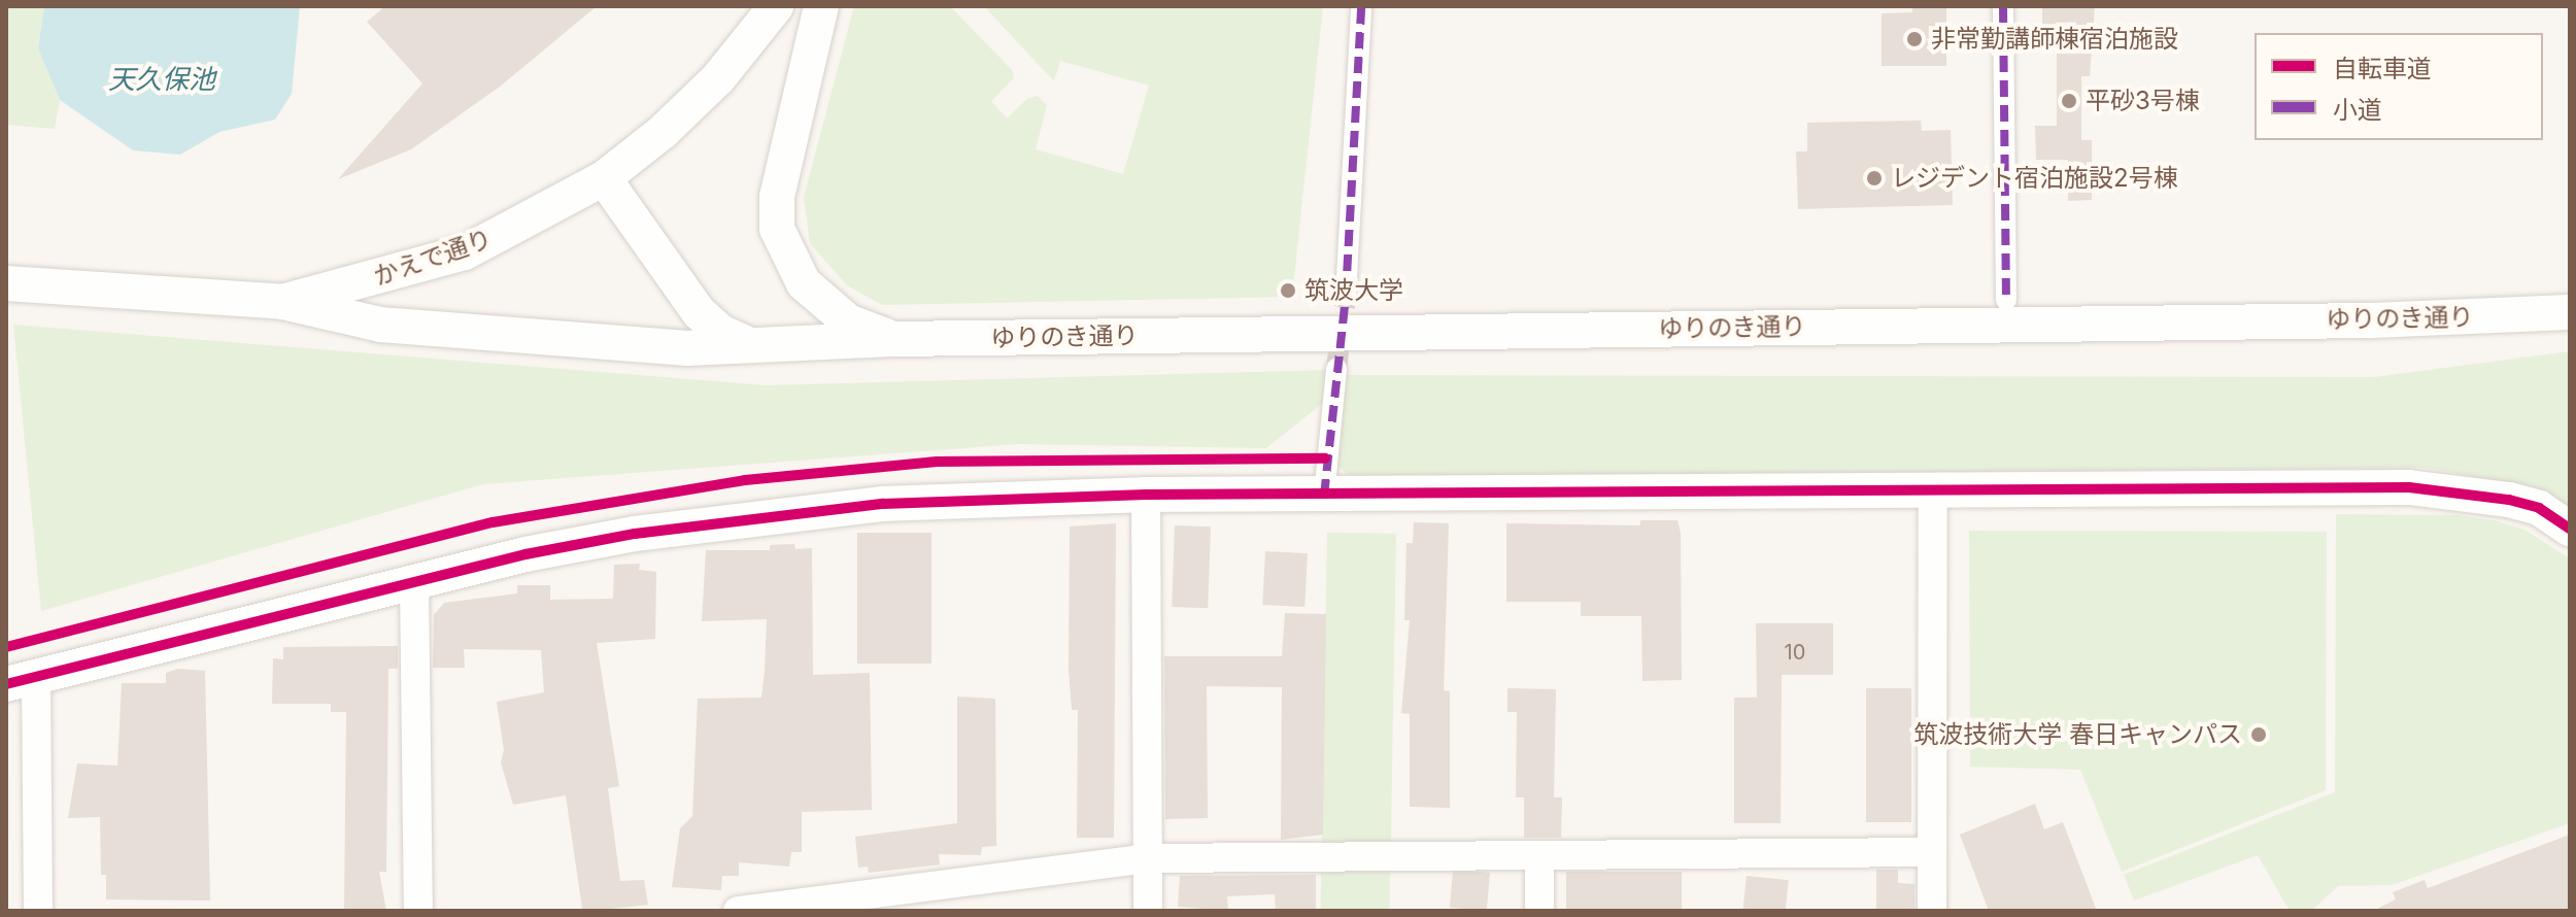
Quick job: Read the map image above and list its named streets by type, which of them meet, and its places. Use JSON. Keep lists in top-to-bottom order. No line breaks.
{"streets":{"street":["かえで通り","ゆりのき通り"]},"water":["天久保池"],"places":["非常勤講師棟宿泊施設","平砂3号棟","レジデント宿泊施設2号棟","筑波大学","筑波技術大学 春日キャンパス"],"house_numbers":["10"],"legend":["自転車道","小道"]}
